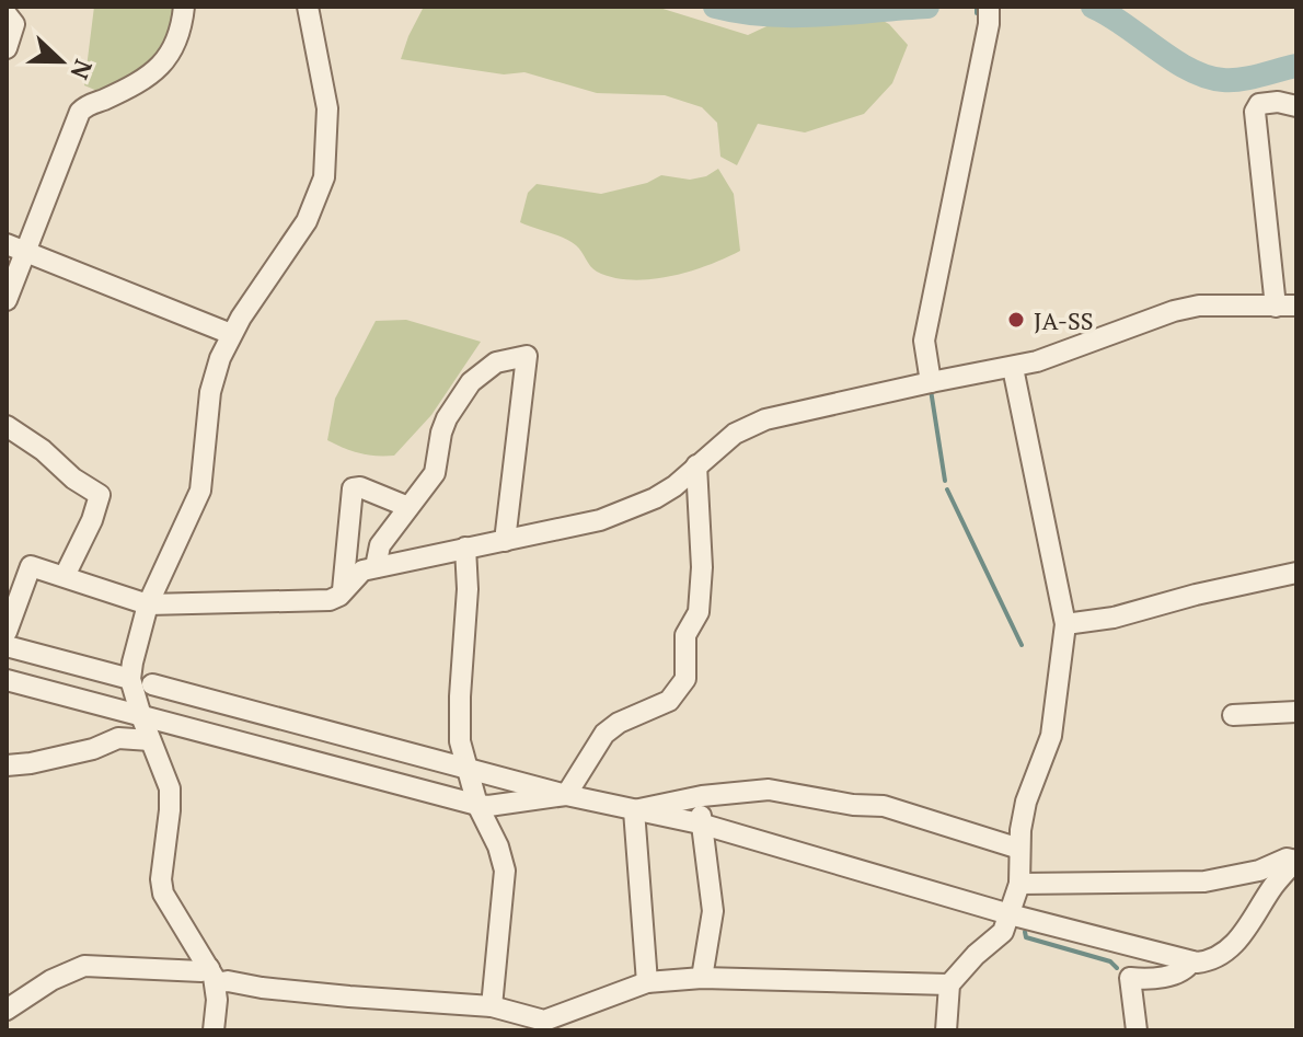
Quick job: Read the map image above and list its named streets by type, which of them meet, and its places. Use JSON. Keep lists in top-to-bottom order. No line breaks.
{"places":["JA-SS"],"north":"right"}
